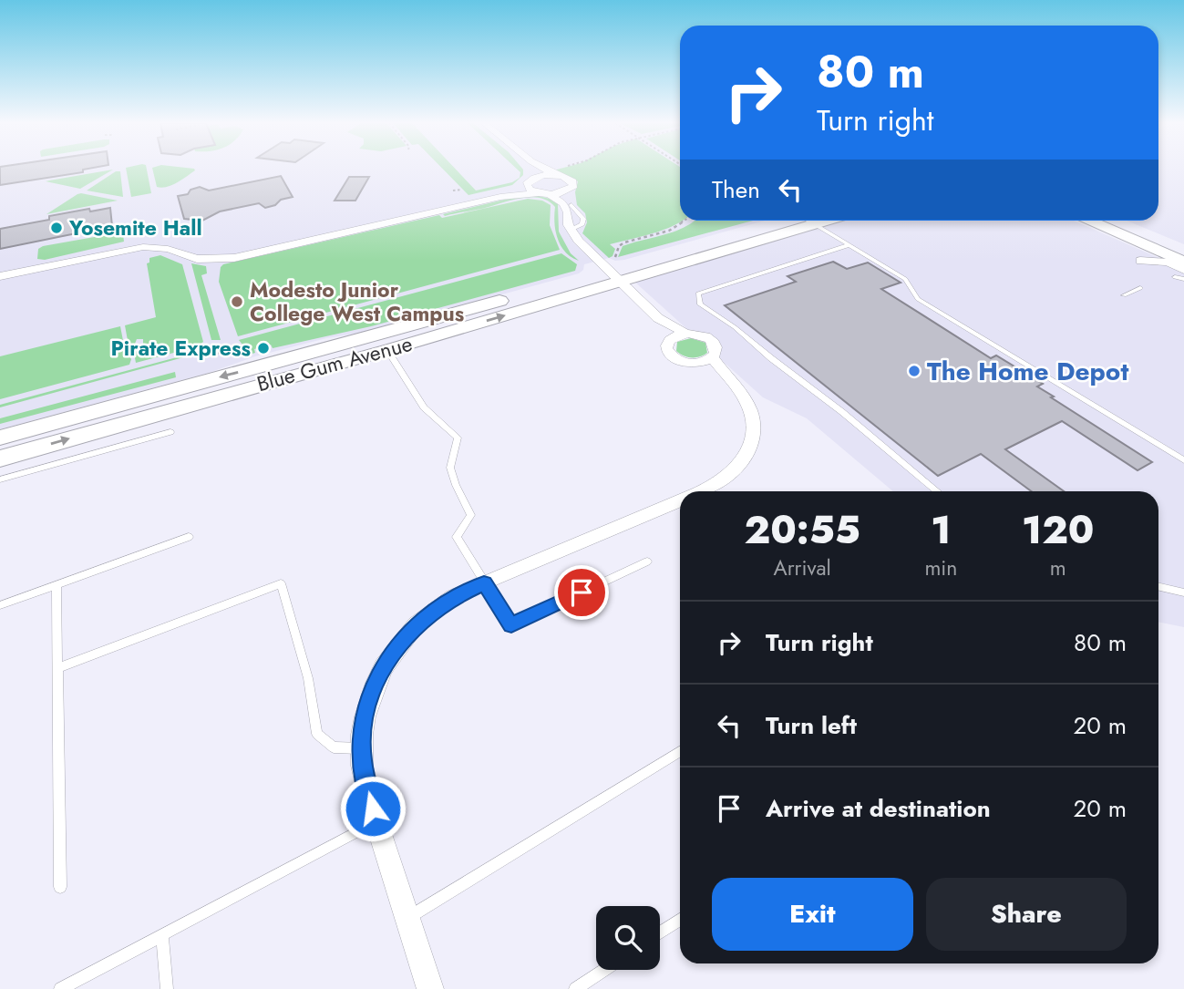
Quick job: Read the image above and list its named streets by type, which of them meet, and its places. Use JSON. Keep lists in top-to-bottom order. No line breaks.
{"streets":{"main road":["Blue Gum Avenue"]},"places":["Yosemite Hall","Modesto Junior College West Campus","Pirate Express","The Home Depot"],"page":{"turn":["80 m","Turn right"],"then":"Then","eta":["20:55","Arrival","1","min","120","m"],"list":[{"name":"Turn right","value":"80 m"},{"name":"Turn left","value":"20 m"},{"name":"Arrive at destination","value":"20 m"}],"buttons":["Exit","Share"]}}
